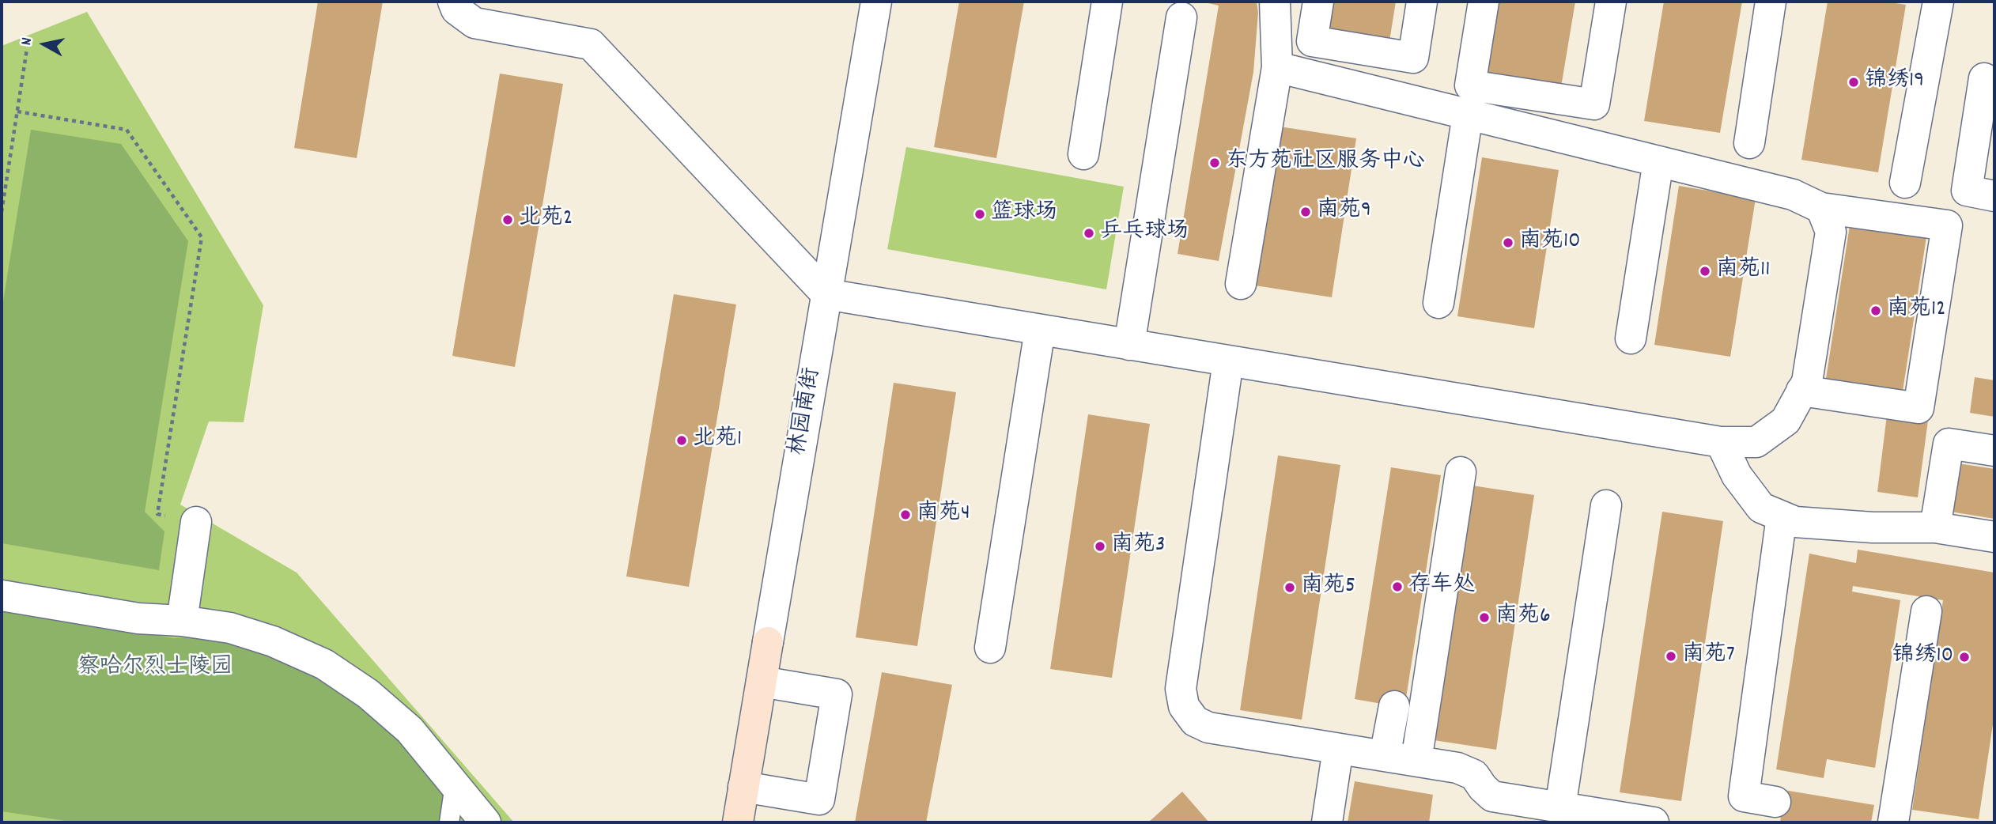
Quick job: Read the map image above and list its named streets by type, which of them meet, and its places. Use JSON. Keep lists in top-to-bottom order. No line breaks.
{"streets":{"main road":["林园南街"]},"parks":["察哈尔烈士陵园"],"places":["锦绣19","东方苑社区服务中心","南苑9","篮球场","北苑2","乒乓球场","南苑10","南苑11","南苑12","北苑1","南苑4","南苑3","存车处","南苑5","南苑6","南苑7","锦绣10"],"north":"left"}
